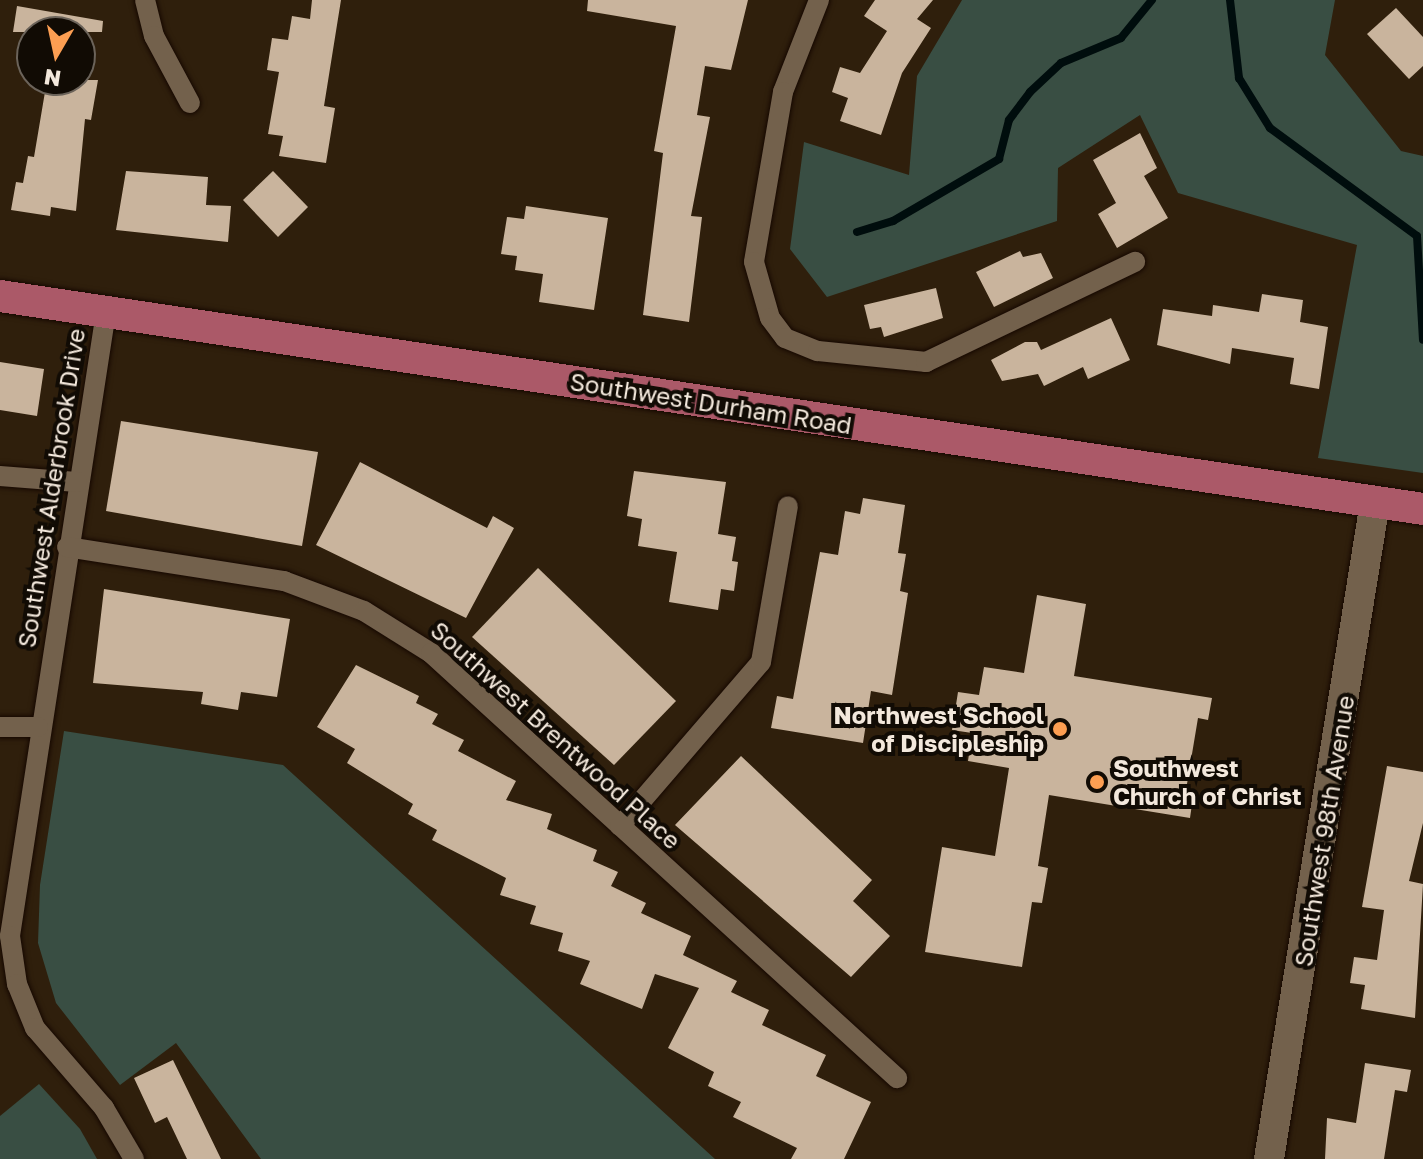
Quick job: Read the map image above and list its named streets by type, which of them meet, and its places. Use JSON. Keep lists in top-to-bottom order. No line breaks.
{"streets":{"main road":["Southwest Durham Road"],"street":["Southwest Alderbrook Drive","Southwest Brentwood Place","Southwest 98th Avenue"]},"crossings":[["Southwest Durham Road","Southwest Alderbrook Drive"],["Southwest Durham Road","Southwest 98th Avenue"],["Southwest Alderbrook Drive","Southwest Brentwood Place"]],"places":["Northwest School of Discipleship","Southwest Church of Christ"],"north":"bottom"}
